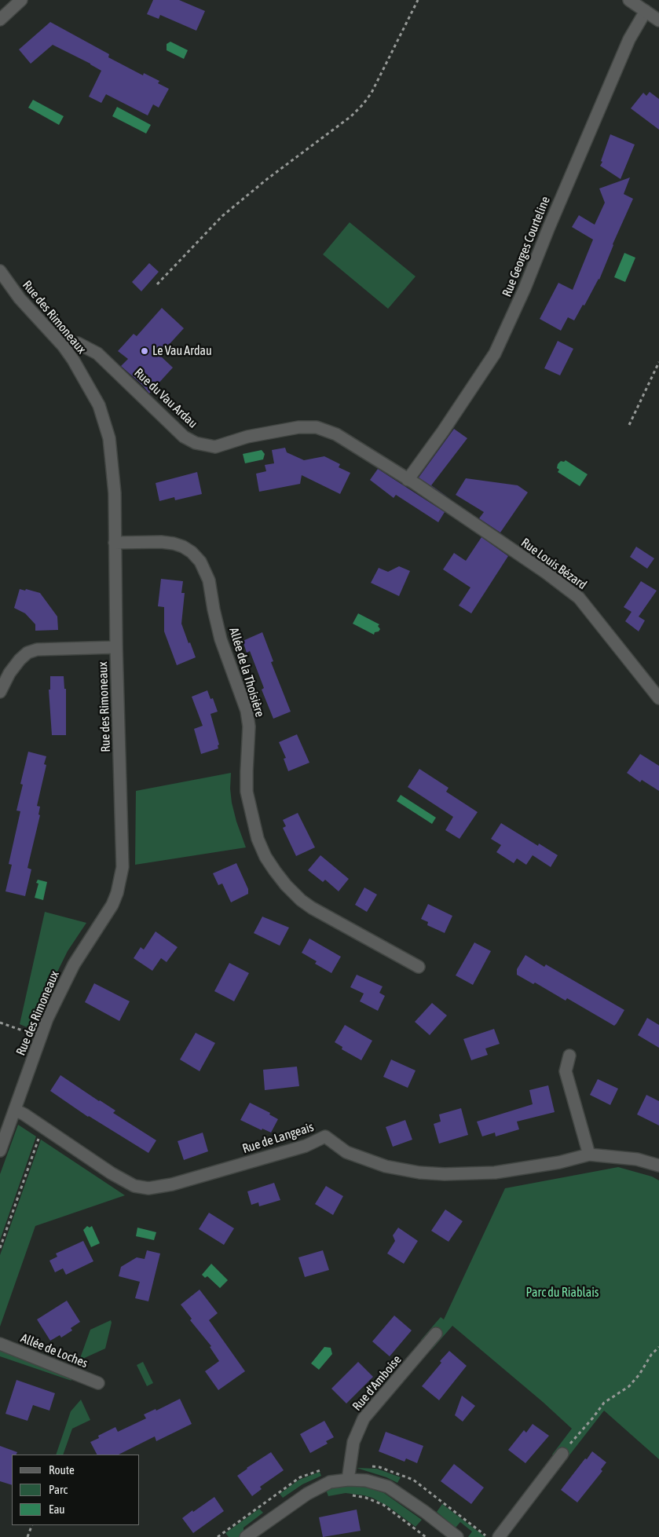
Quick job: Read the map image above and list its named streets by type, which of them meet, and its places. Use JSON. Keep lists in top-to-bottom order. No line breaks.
{"streets":{"street":["Rue Georges Courteline","Rue des Rimoneaux","Rue du Vau Ardau","Rue Louis Bézard","Allée de la Thoisière","Rue de Langeais","Allée de Loches","Rue d'Amboise"]},"crossings":[["Rue Georges Courteline","Rue du Vau Ardau"],["Rue Georges Courteline","Rue Louis Bézard"],["Rue des Rimoneaux","Rue du Vau Ardau"],["Rue des Rimoneaux","Allée de la Thoisière"],["Rue des Rimoneaux","Rue de Langeais"],["Rue du Vau Ardau","Rue Louis Bézard"]],"parks":["Parc du Riablais"],"places":["Le Vau Ardau"],"legend":["Route","Parc","Eau"]}
